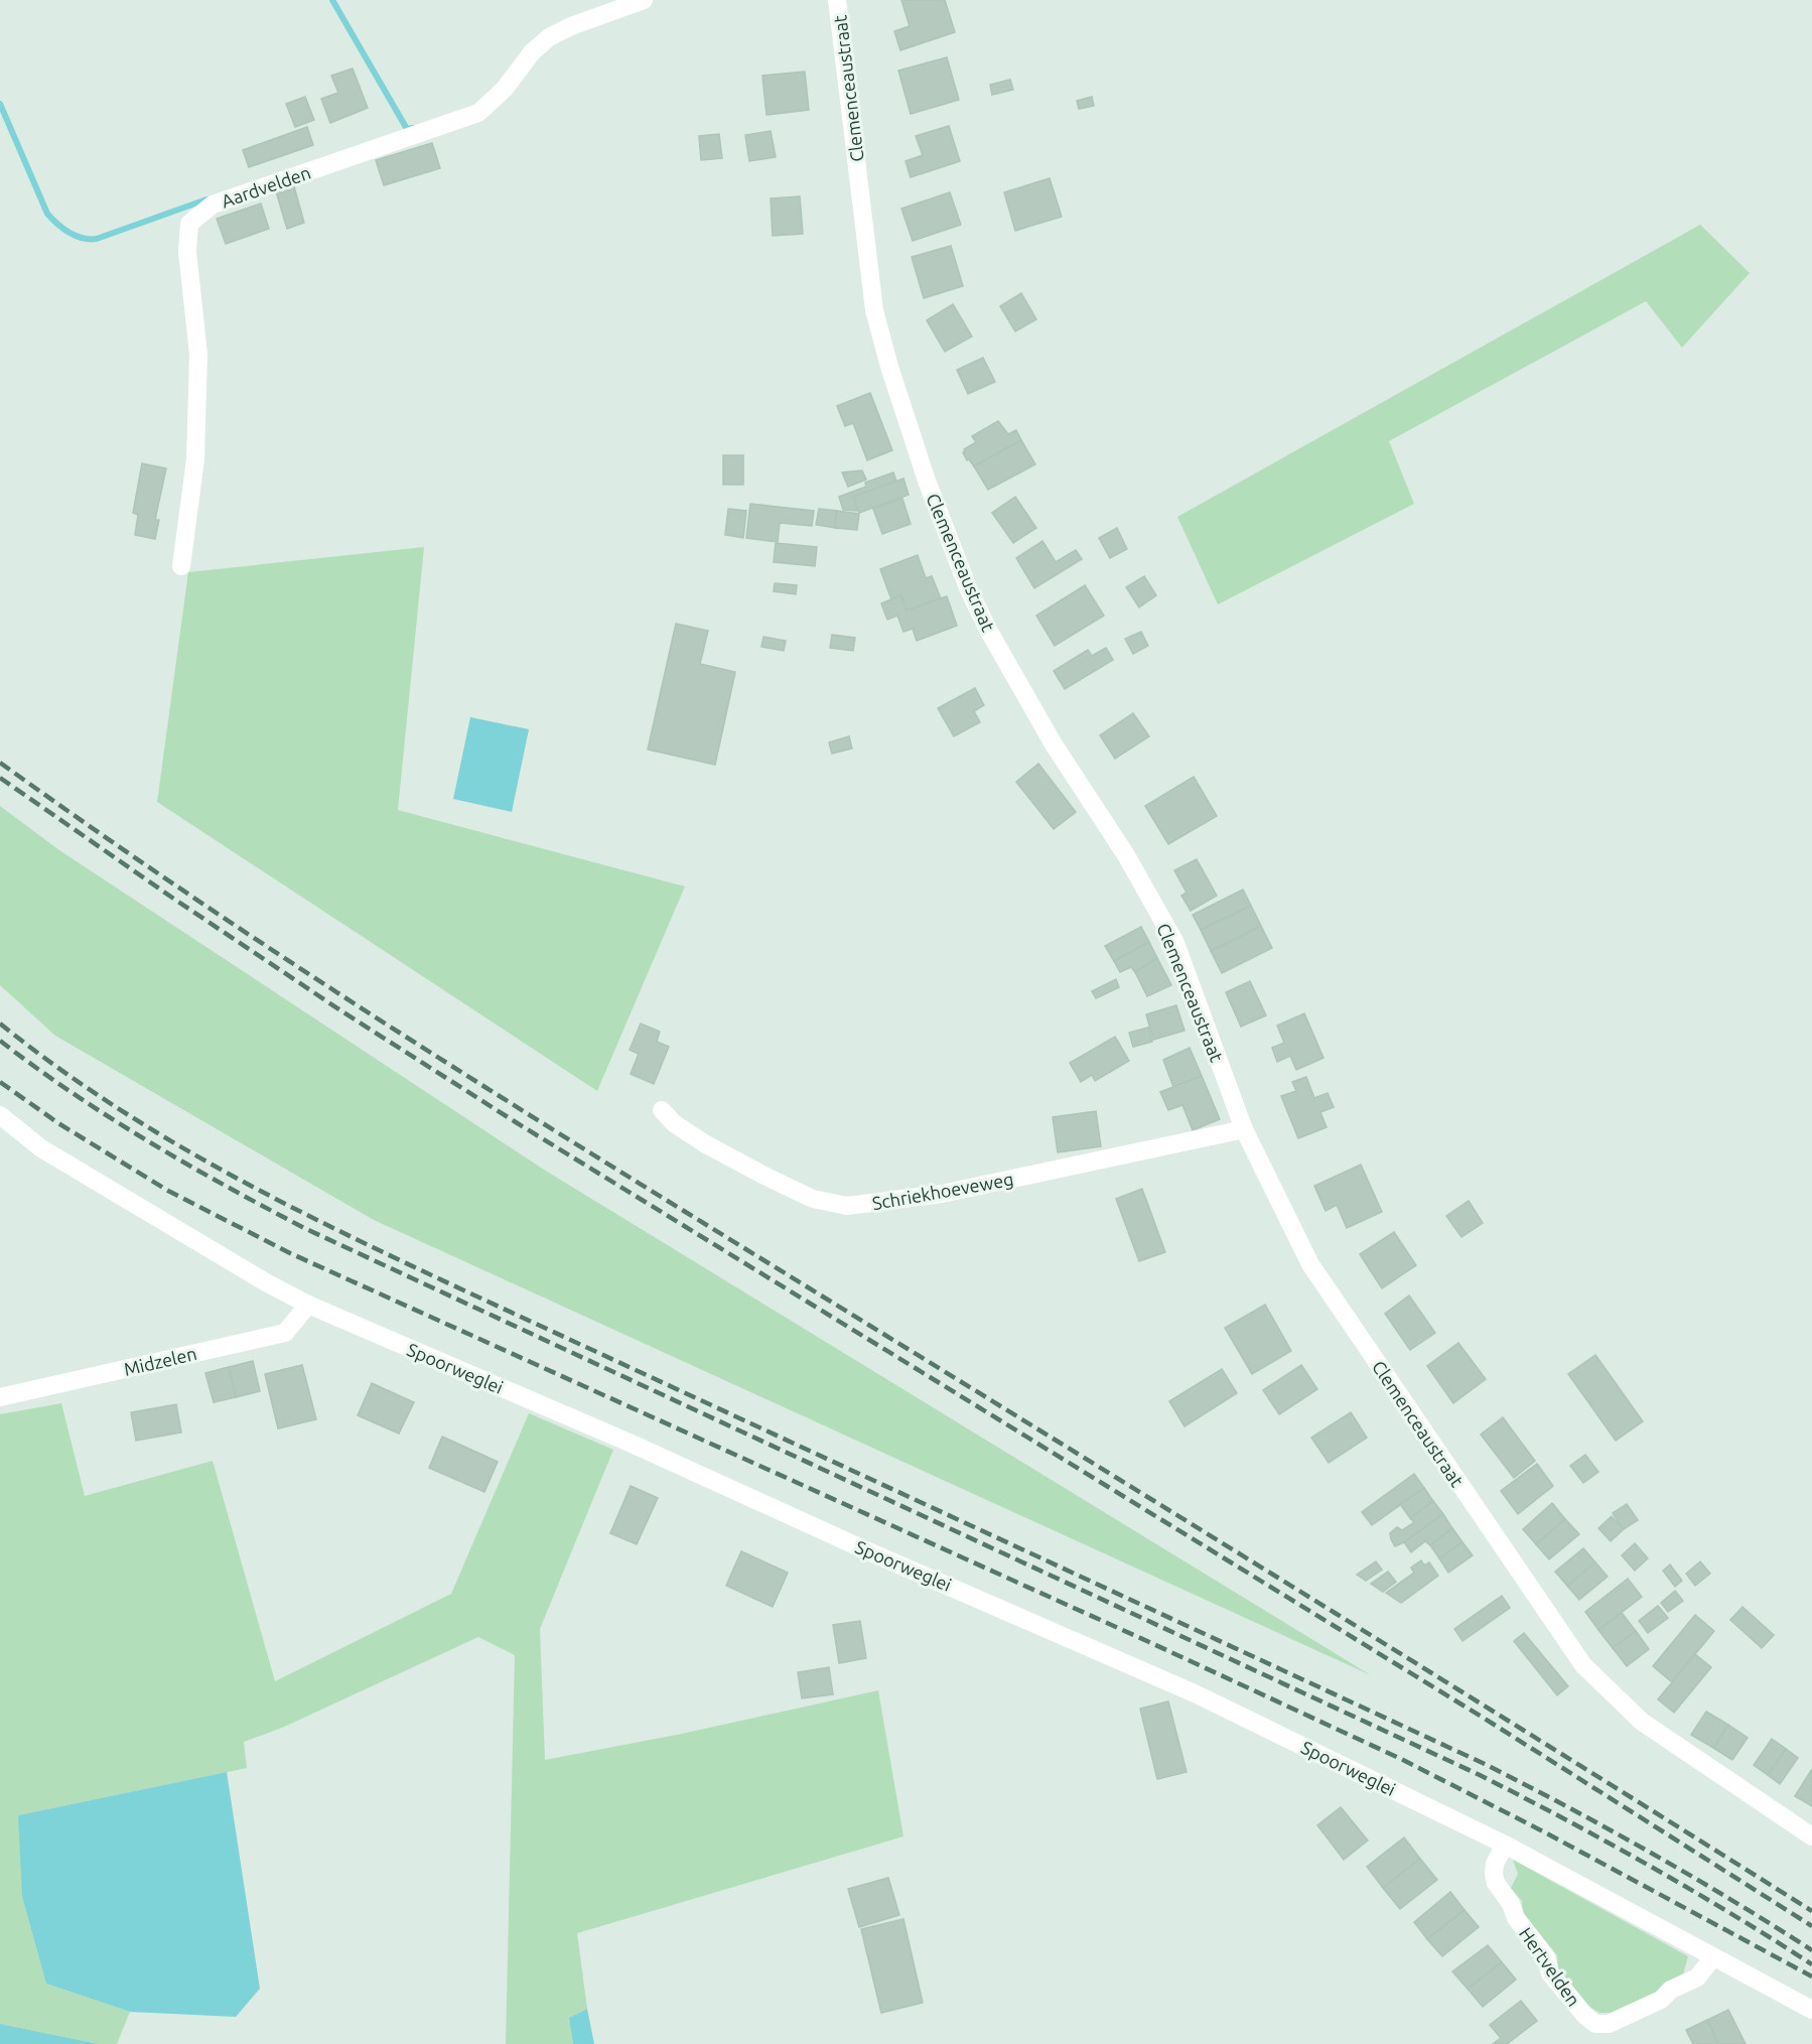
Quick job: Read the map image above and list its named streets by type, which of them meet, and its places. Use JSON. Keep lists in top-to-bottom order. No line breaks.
{"streets":{"street":["Clemenceaustraat","Aardvelden","Schriekhoeveweg","Midzelen","Spoorweglei","Hertvelden"]},"crossings":[["Clemenceaustraat","Schriekhoeveweg"],["Midzelen","Spoorweglei"],["Spoorweglei","Hertvelden"]]}
